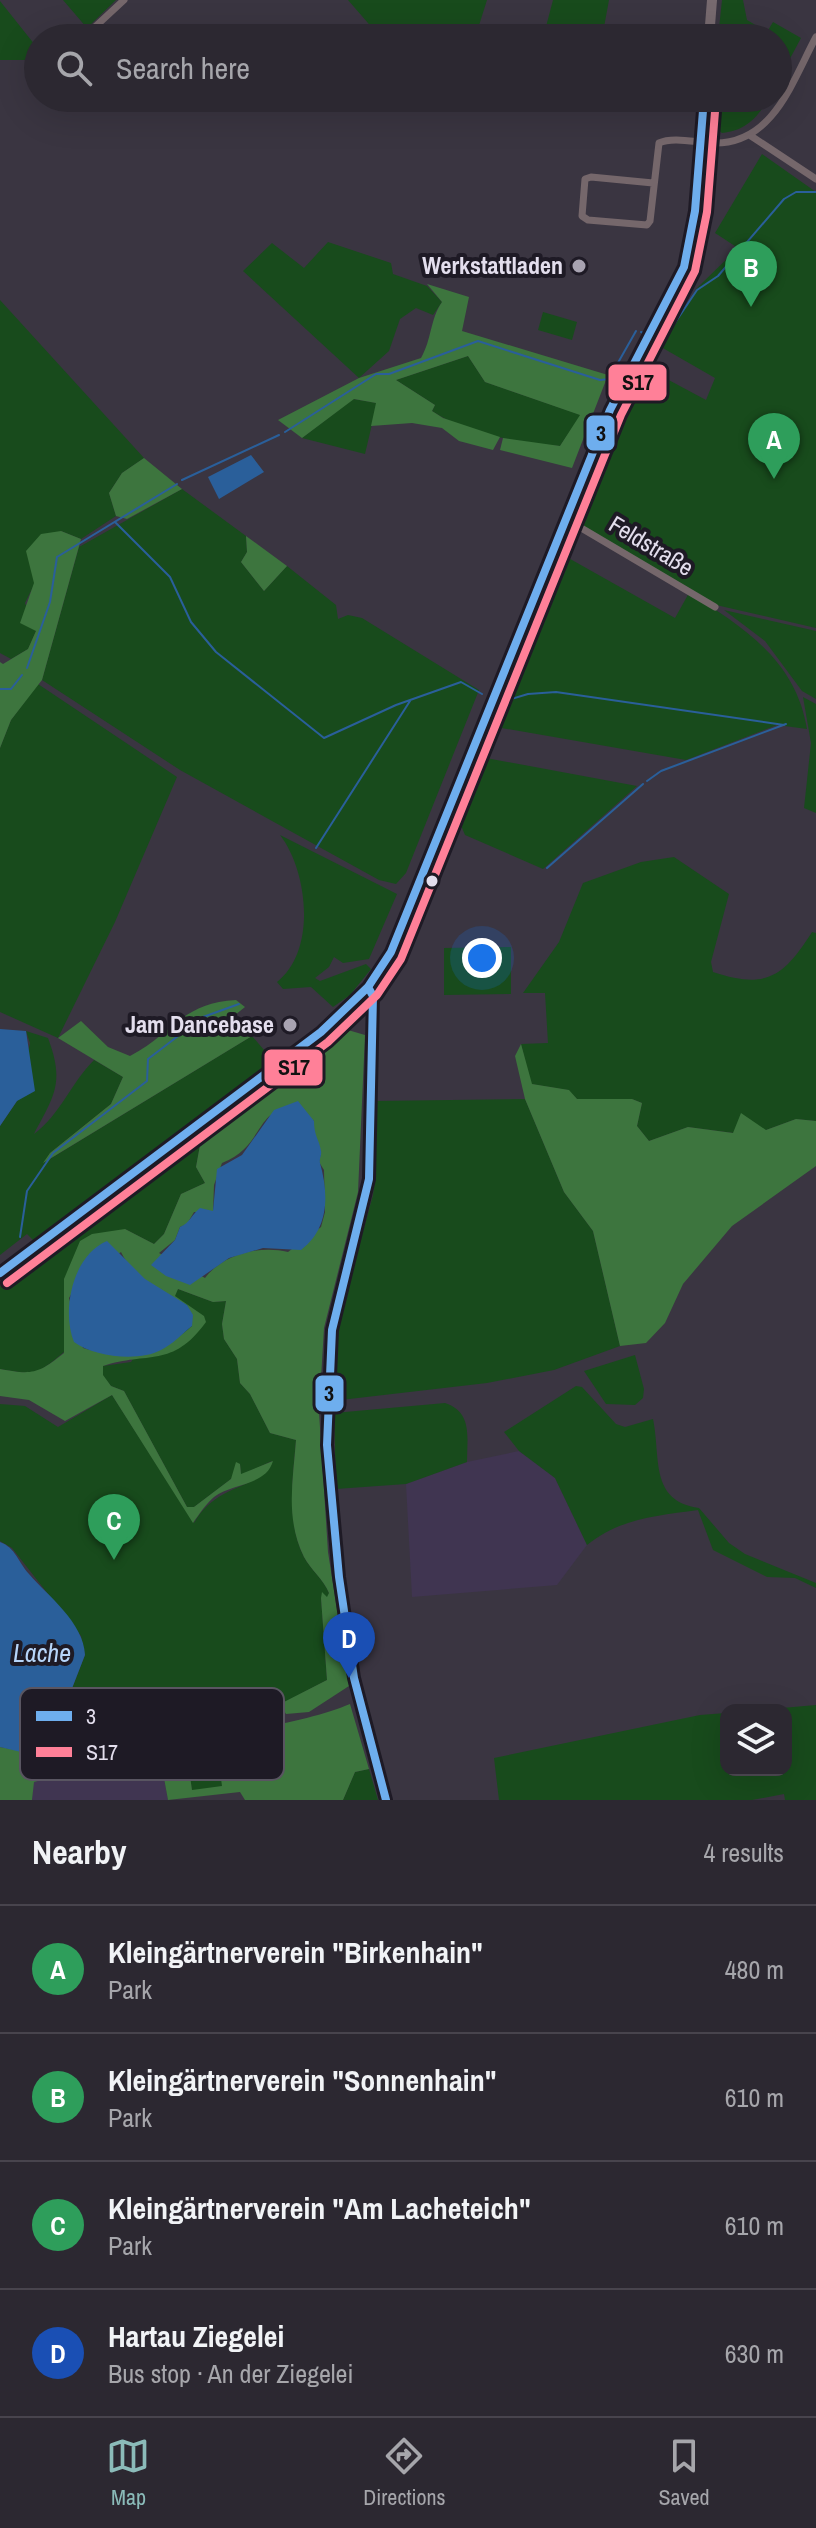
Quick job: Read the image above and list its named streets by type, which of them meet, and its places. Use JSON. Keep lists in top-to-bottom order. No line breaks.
{"streets":{"street":["Feldstraße"]},"water":["Lache"],"places":["Werkstattladen","Jam Dancebase"],"lines":["transit line 3","transit line S17"],"legend":["3","S17"],"page":{"search":"Search here","pins":["B","A","C","D"],"heading":["Nearby","4 results"],"list":[{"mark":"A","name":"Kleingärtnerverein \"Birkenhain\"","note":"Park","value":"480 m"},{"mark":"B","name":"Kleingärtnerverein \"Sonnenhain\"","note":"Park","value":"610 m"},{"mark":"C","name":"Kleingärtnerverein \"Am Lacheteich\"","note":"Park","value":"610 m"},{"mark":"D","name":"Hartau Ziegelei","note":"Bus stop · An der Ziegelei","value":"630 m"}],"nav":["Map","Directions","Saved"]}}
